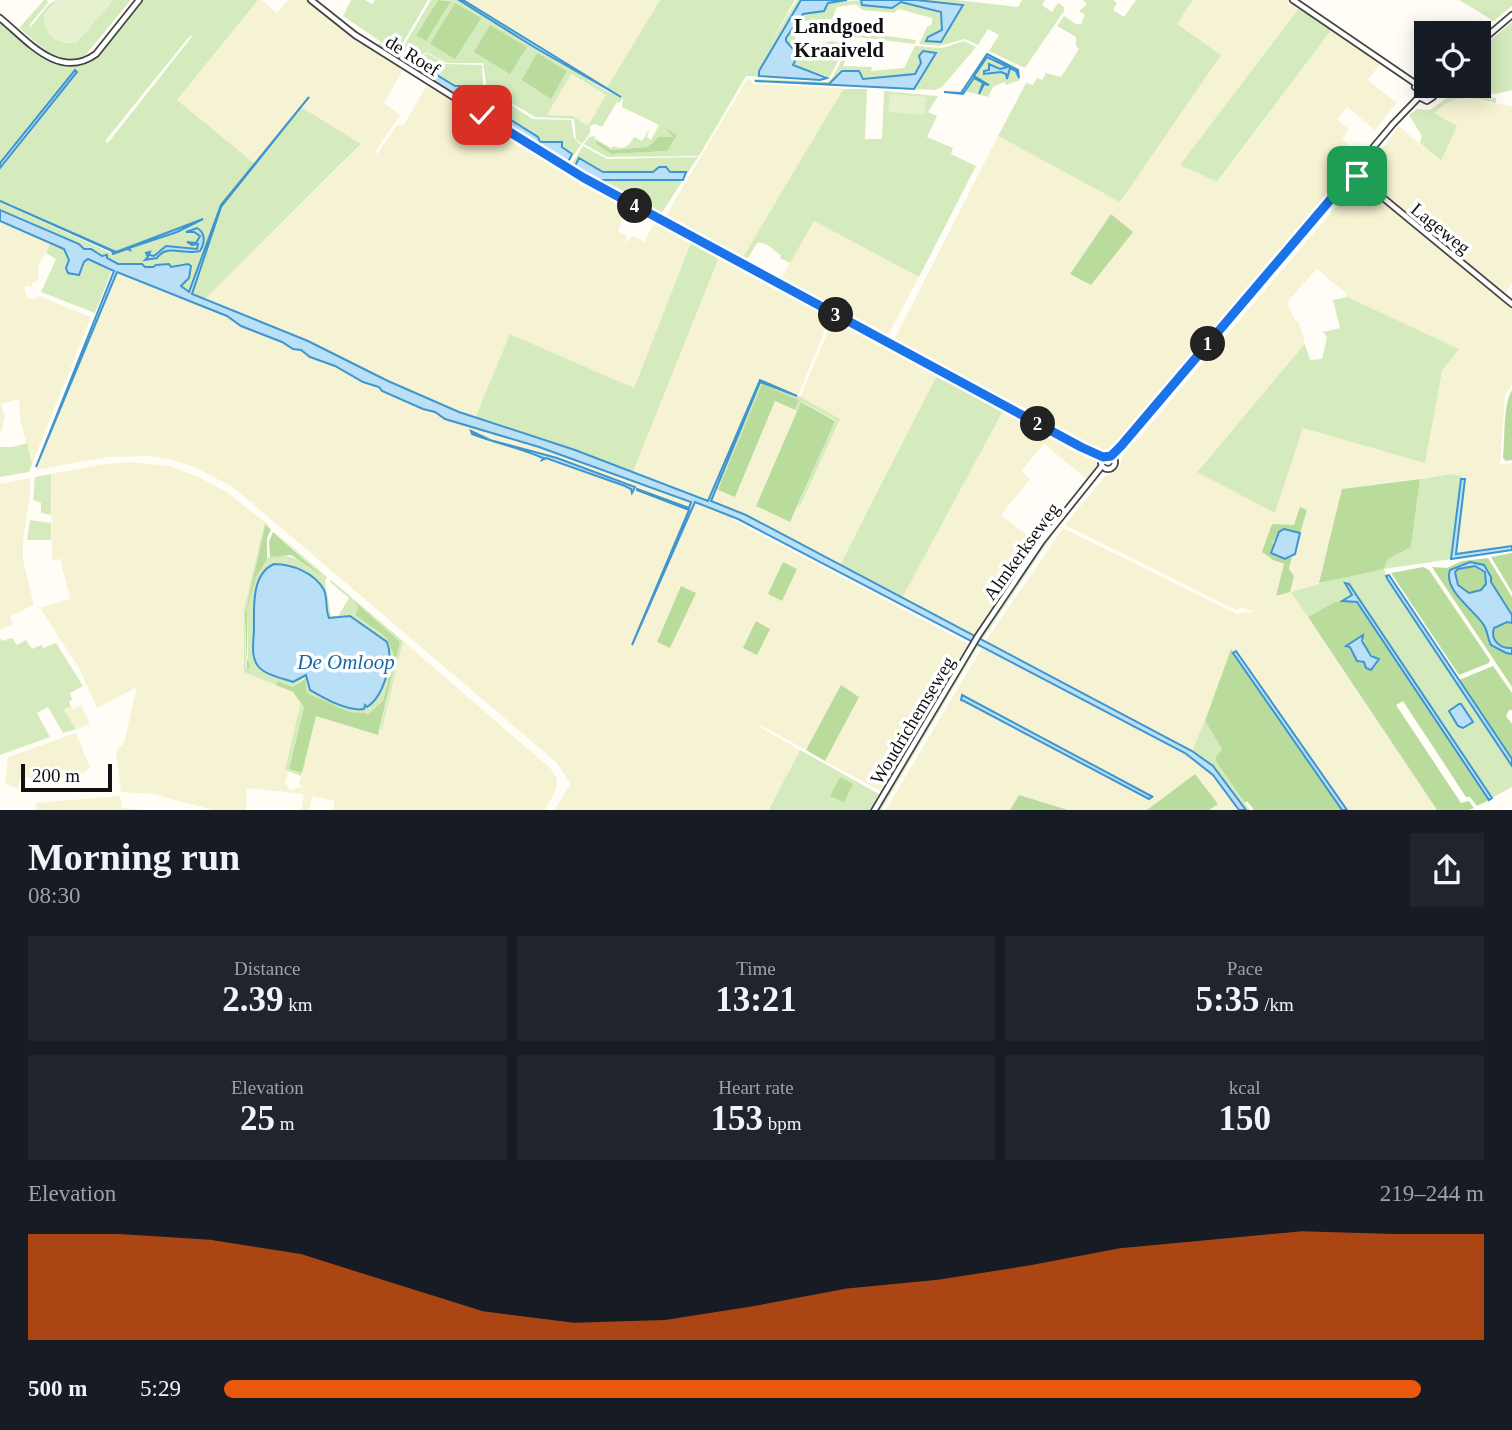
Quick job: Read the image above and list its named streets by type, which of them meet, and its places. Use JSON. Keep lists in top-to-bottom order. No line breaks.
{"streets":{"street":["de Roef","Lageweg","Almkerkseweg","Woudrichemseweg"]},"crossings":[["de Roef","Almkerkseweg"],["Almkerkseweg","Woudrichemseweg"]],"districts":["Landgoed Kraaiveld"],"water":["De Omloop"],"scale_bar":"200 m","page":{"pins":["4","3","1","2"],"scale":"200 m","heading":["Morning run","08:30"],"stats":[["Distance","2.39 km"],["Time","13:21"],["Pace","5:35 /km"],["Elevation","25 m"],["Heart rate","153 bpm"],["kcal","150"]],"chart":["Elevation","219–244 m"],"list":[{"name":"500 m","note":"5:29"}]}}
